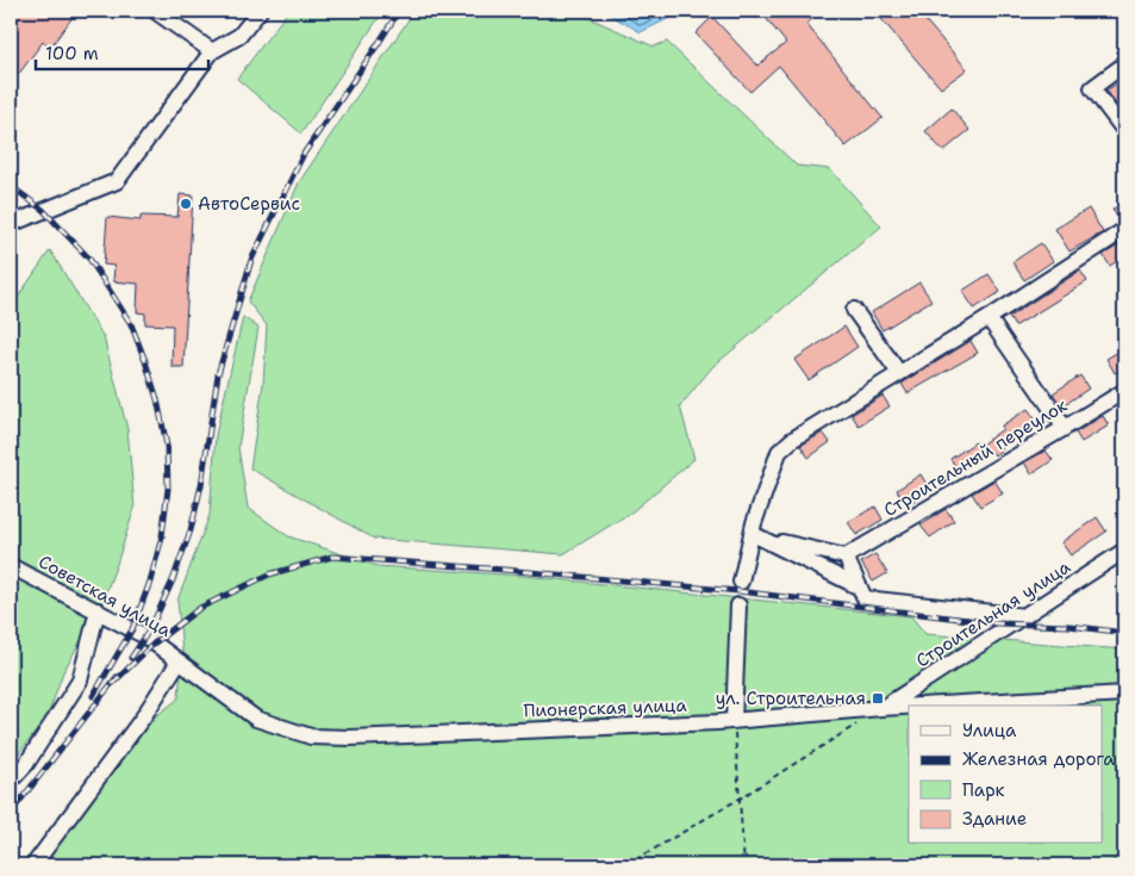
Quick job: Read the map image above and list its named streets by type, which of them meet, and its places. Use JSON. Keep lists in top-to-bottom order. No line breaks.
{"streets":{"street":["Строительный переулок","Советская улица","Строительная улица","Пионерская улица"]},"crossings":[["Советская улица","Пионерская улица"],["Строительная улица","Пионерская улица"]],"places":{"other":["АвтоСервис"],"transit":["ул. Строительная"]},"legend":["Улица","Железная дорога","Парк","Здание"],"scale_bar":"100 m"}
